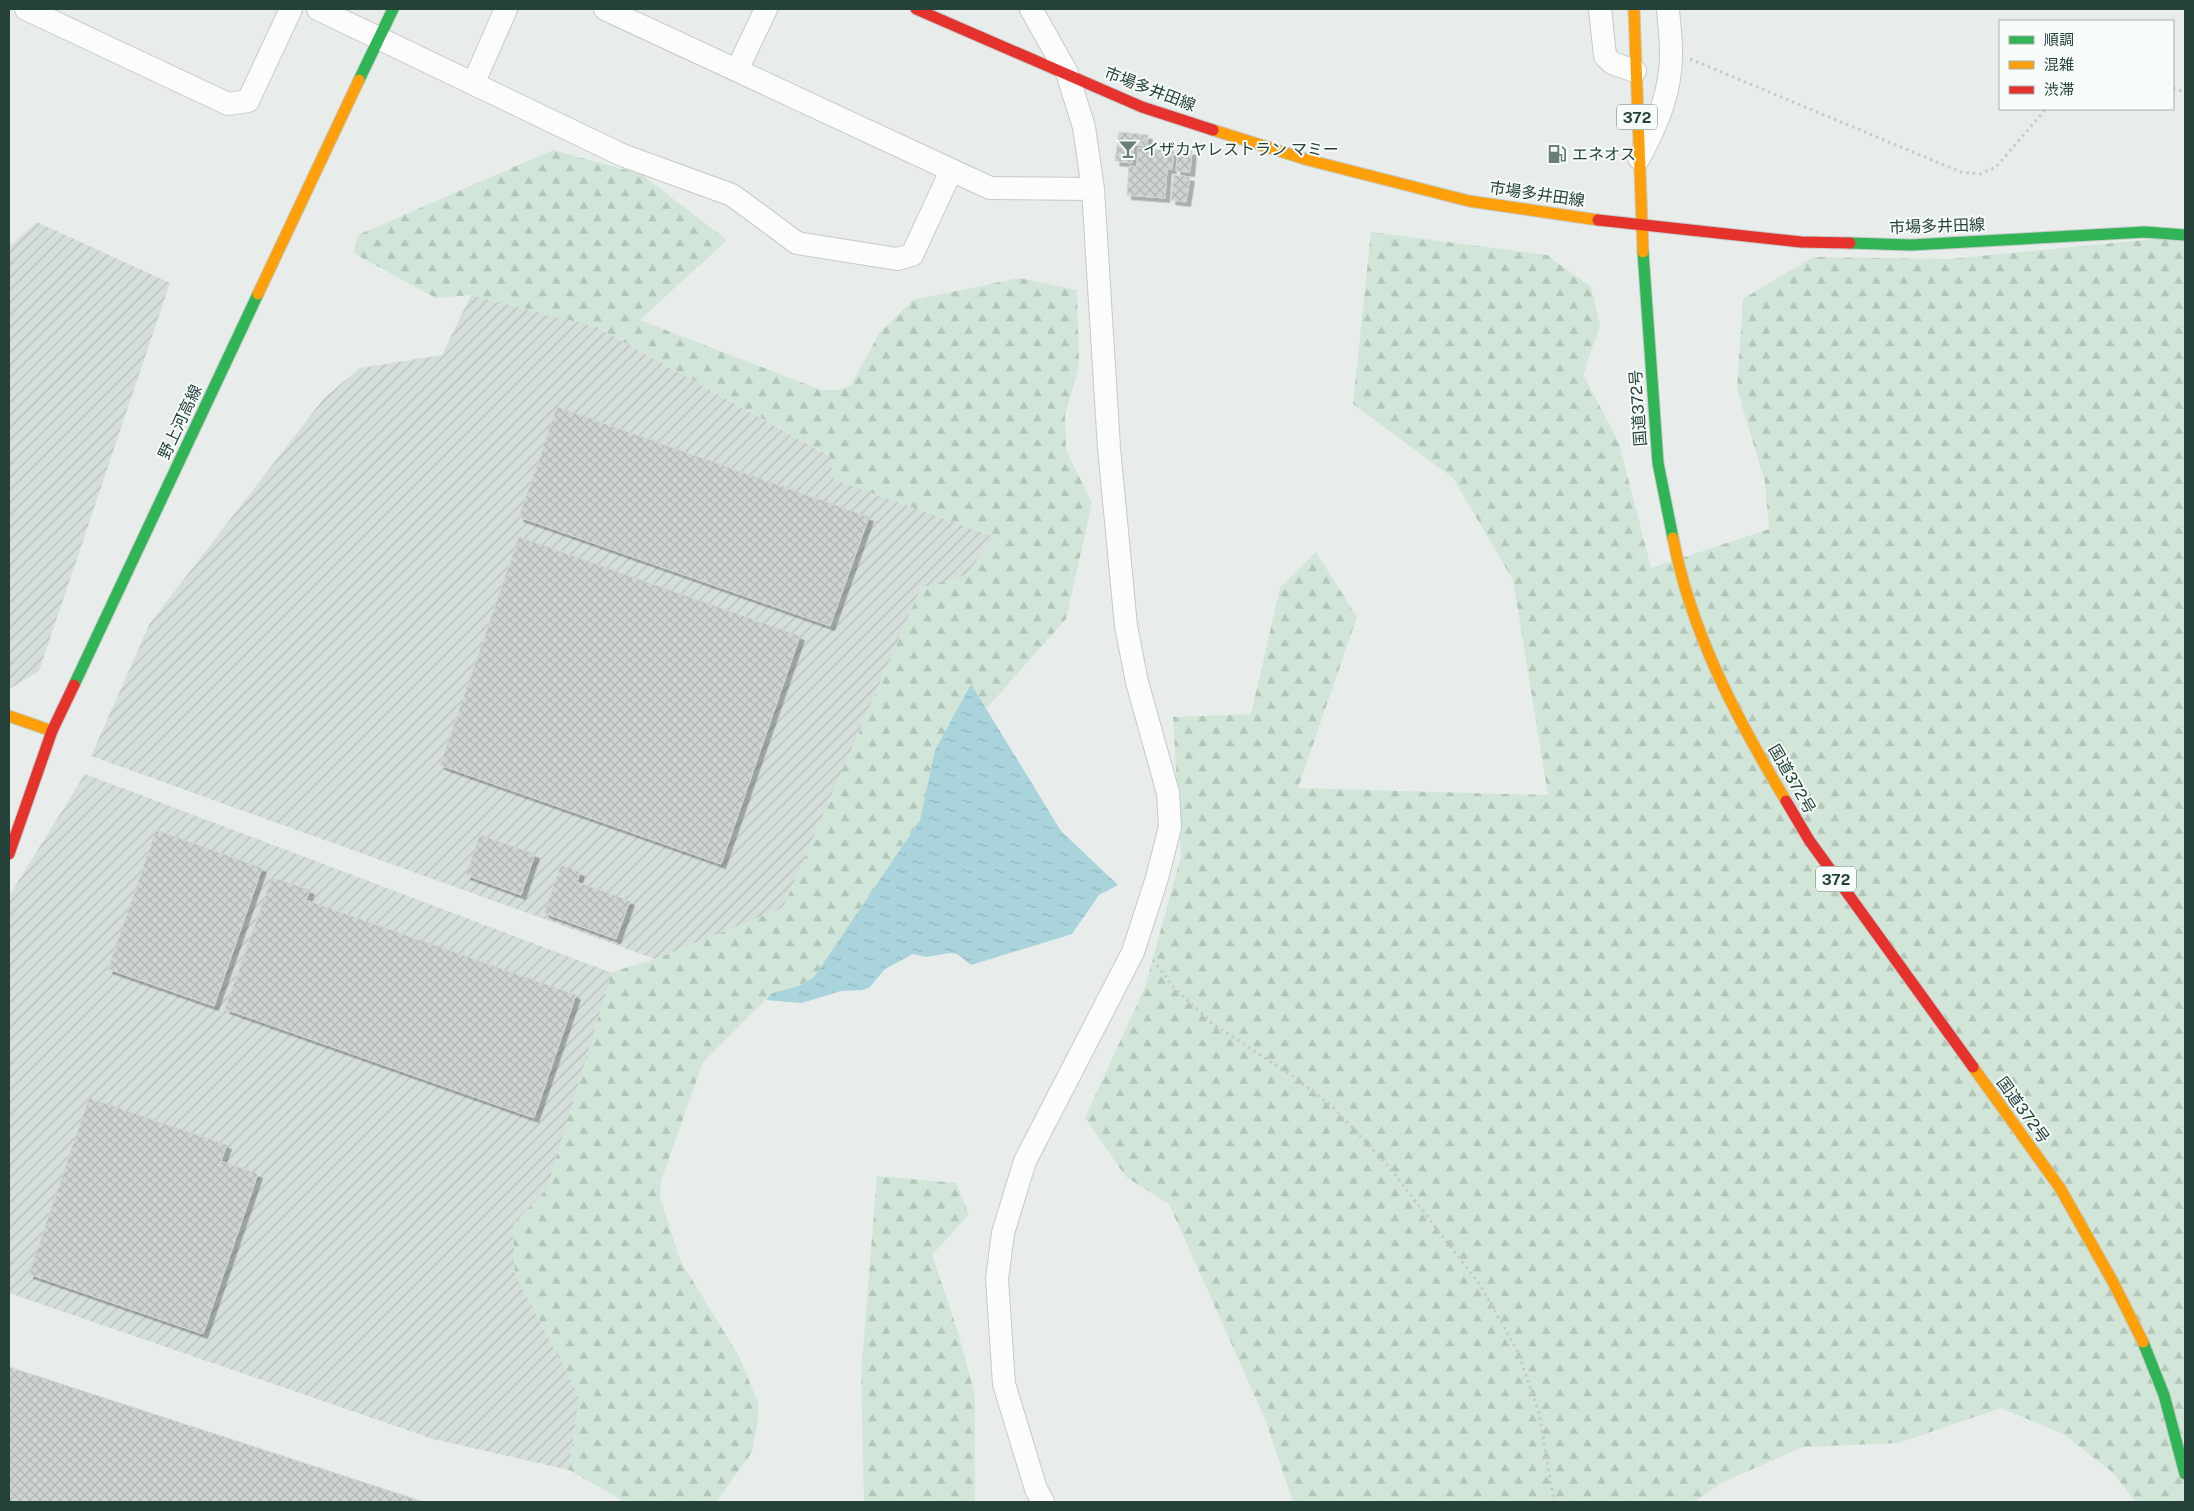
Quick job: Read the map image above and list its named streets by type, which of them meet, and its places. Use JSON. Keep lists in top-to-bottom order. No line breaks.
{"streets":{"main road":["市場多井田線","372","国道372号","野上河高線"]},"crossings":[["市場多井田線","国道372号"]],"places":{"bar":["イザカヤレストラン マミー"],"fuel station":["エネオス"]},"legend":["順調","混雑","渋滞"]}
